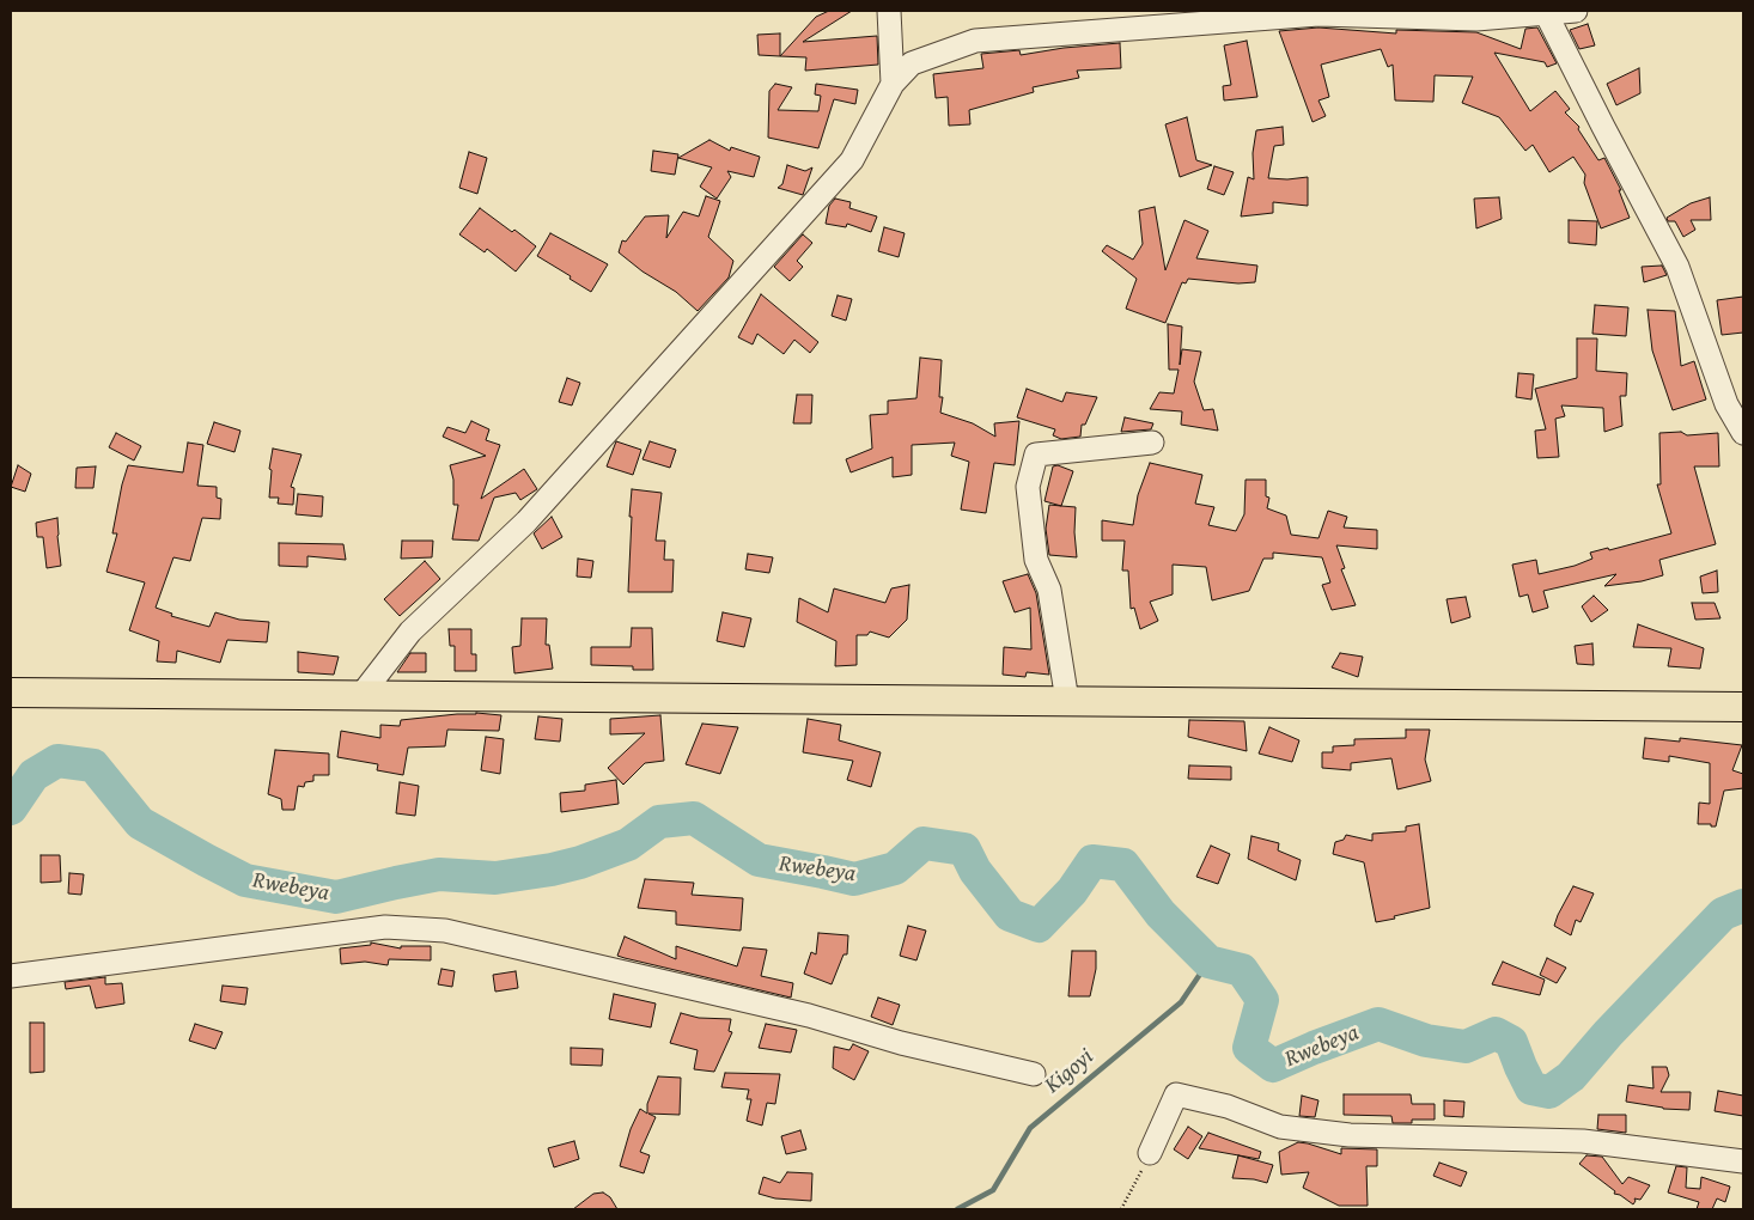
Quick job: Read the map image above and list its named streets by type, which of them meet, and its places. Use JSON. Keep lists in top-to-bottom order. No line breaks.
{"water":["Rwebeya","Kigoyi"]}
